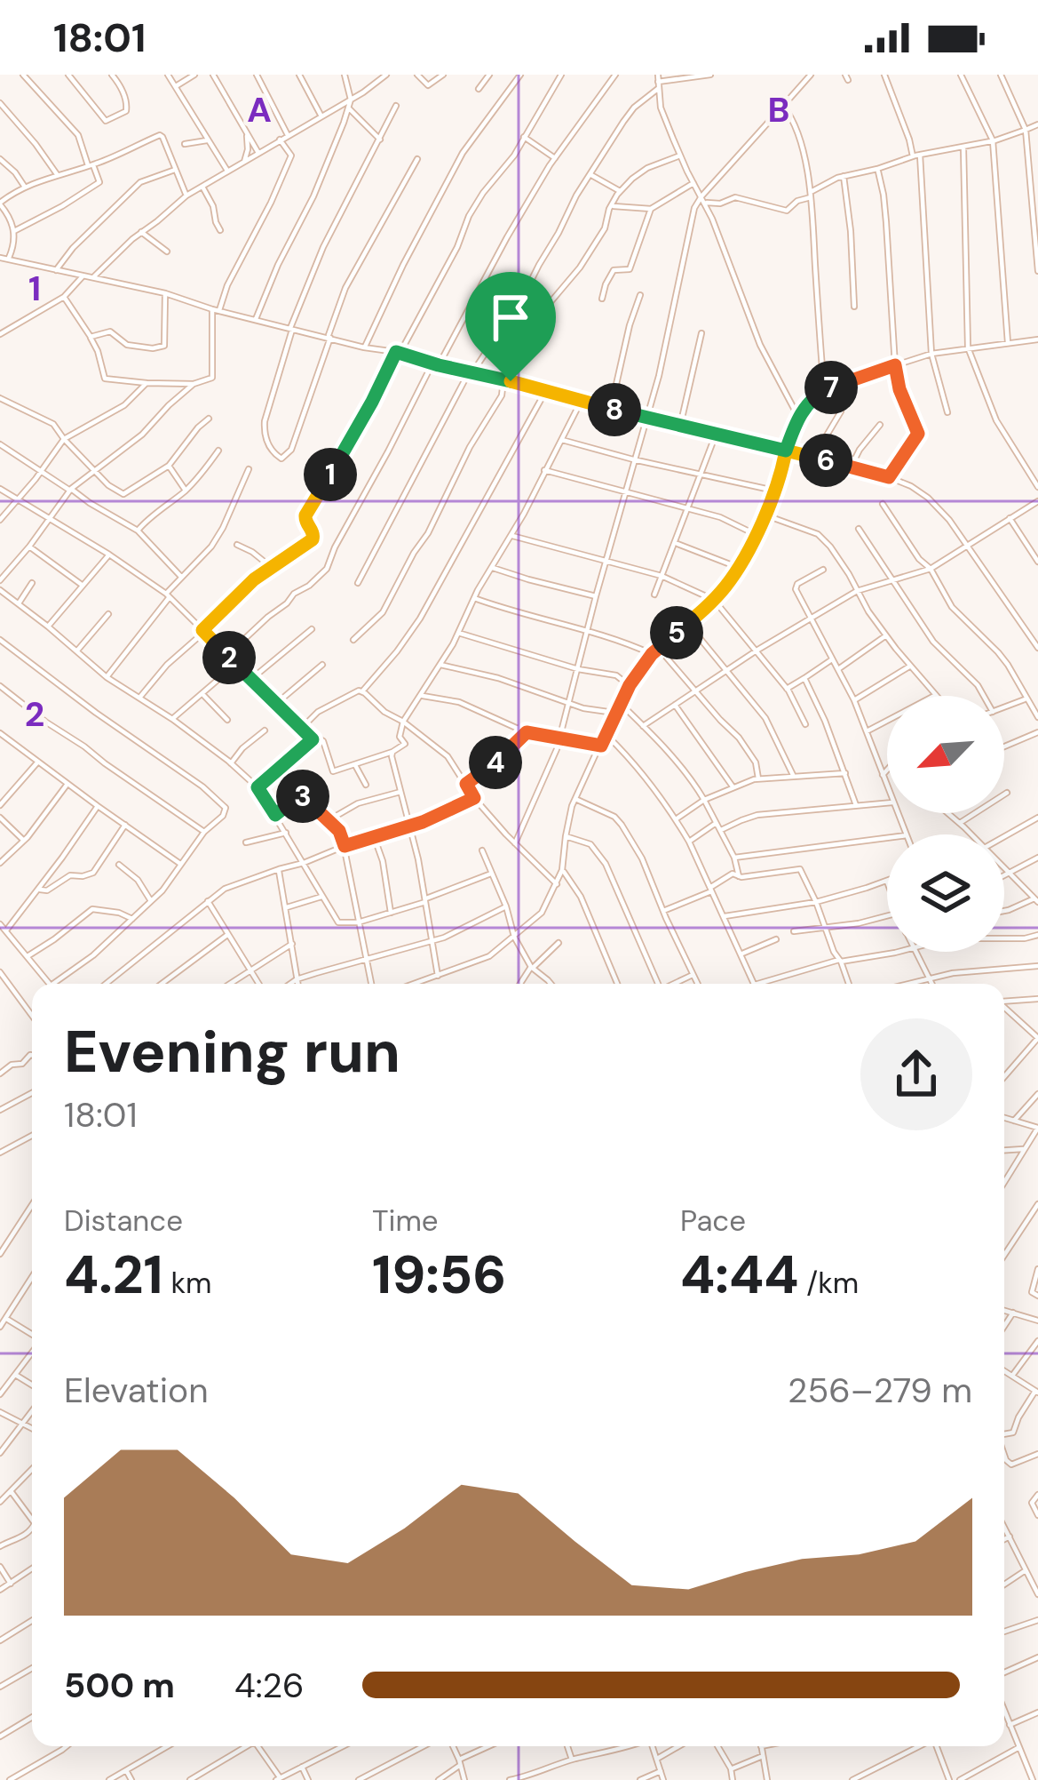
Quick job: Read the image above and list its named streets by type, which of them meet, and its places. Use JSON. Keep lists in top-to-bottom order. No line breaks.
{"north":"bottom left","page":{"status":"18:01","pins":["7","8","6","1","5","2","4","3"],"heading":["Evening run","18:01"],"stats":[["Distance","4.21 km"],["Time","19:56"],["Pace","4:44 /km"]],"chart":["Elevation","256–279 m"],"list":[{"name":"500 m","note":"4:26"}]},"grid":{"columns":["A","B"],"rows":["1","2"]}}
